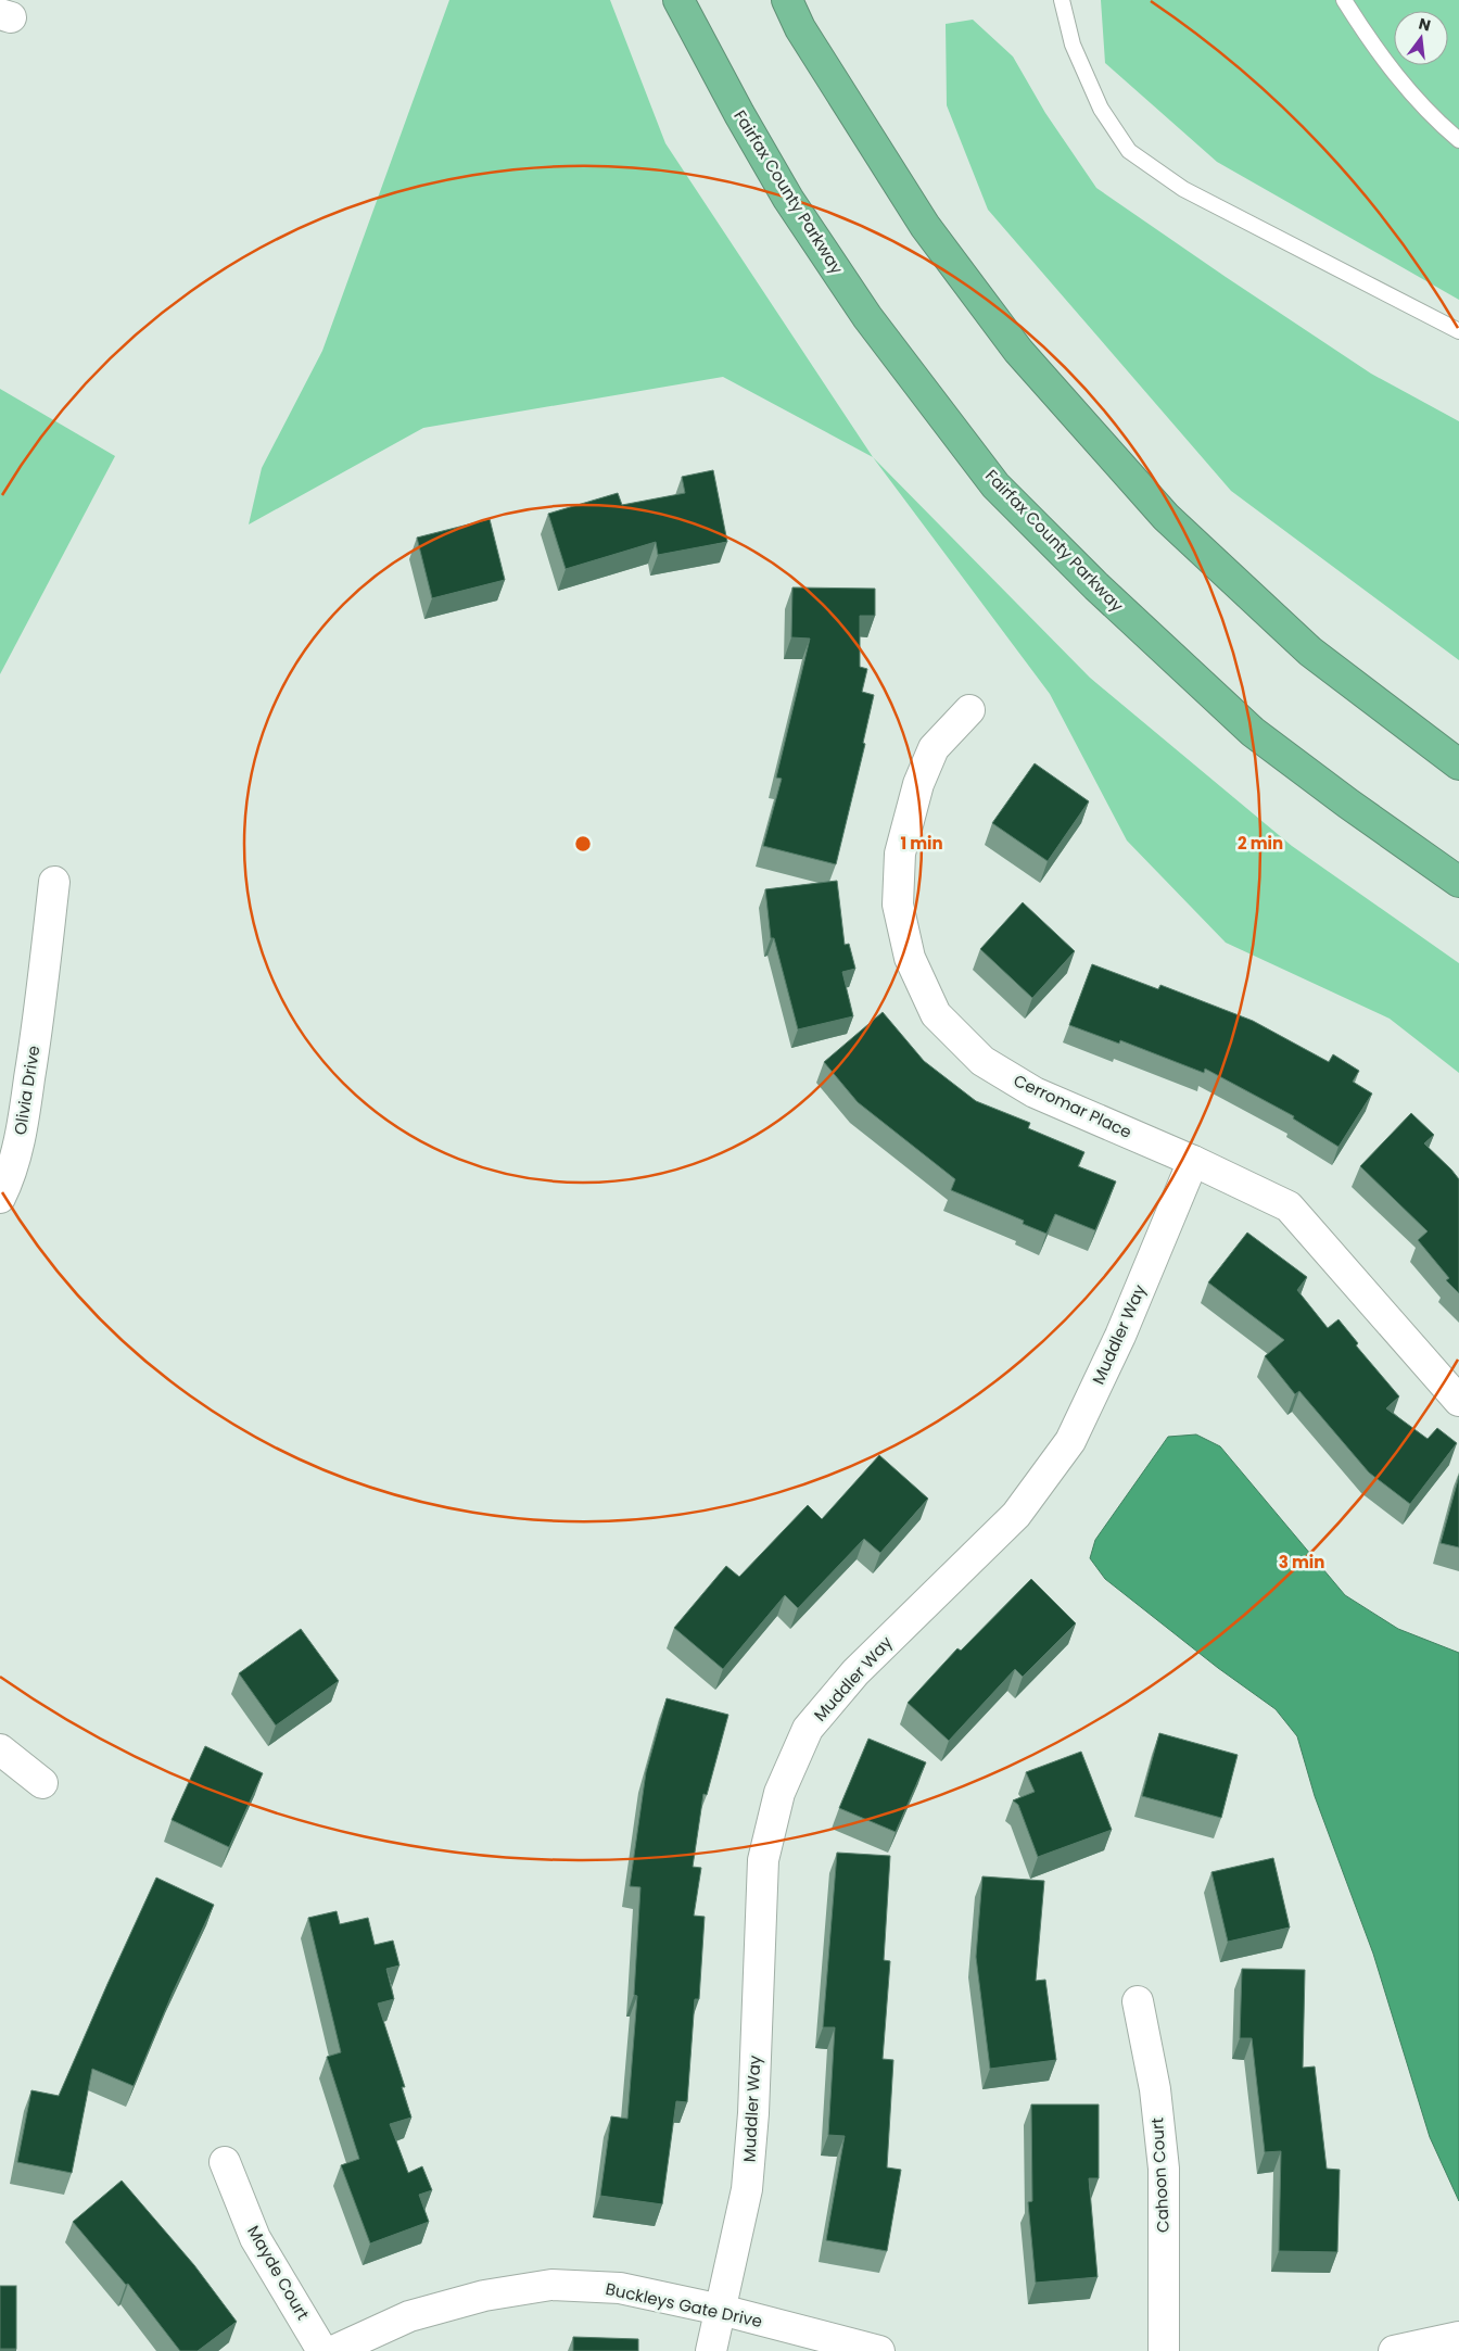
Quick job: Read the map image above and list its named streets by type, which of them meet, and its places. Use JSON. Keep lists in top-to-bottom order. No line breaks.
{"streets":{"highway":["Fairfax County Parkway"],"street":["Olivia Drive","Cerromar Place","Muddler Way","Cahoon Court","Mayde Court","Buckleys Gate Drive"]},"crossings":[["Cerromar Place","Muddler Way"],["Muddler Way","Buckleys Gate Drive"]],"north":"top","rings":["1 min","2 min","3 min"]}
